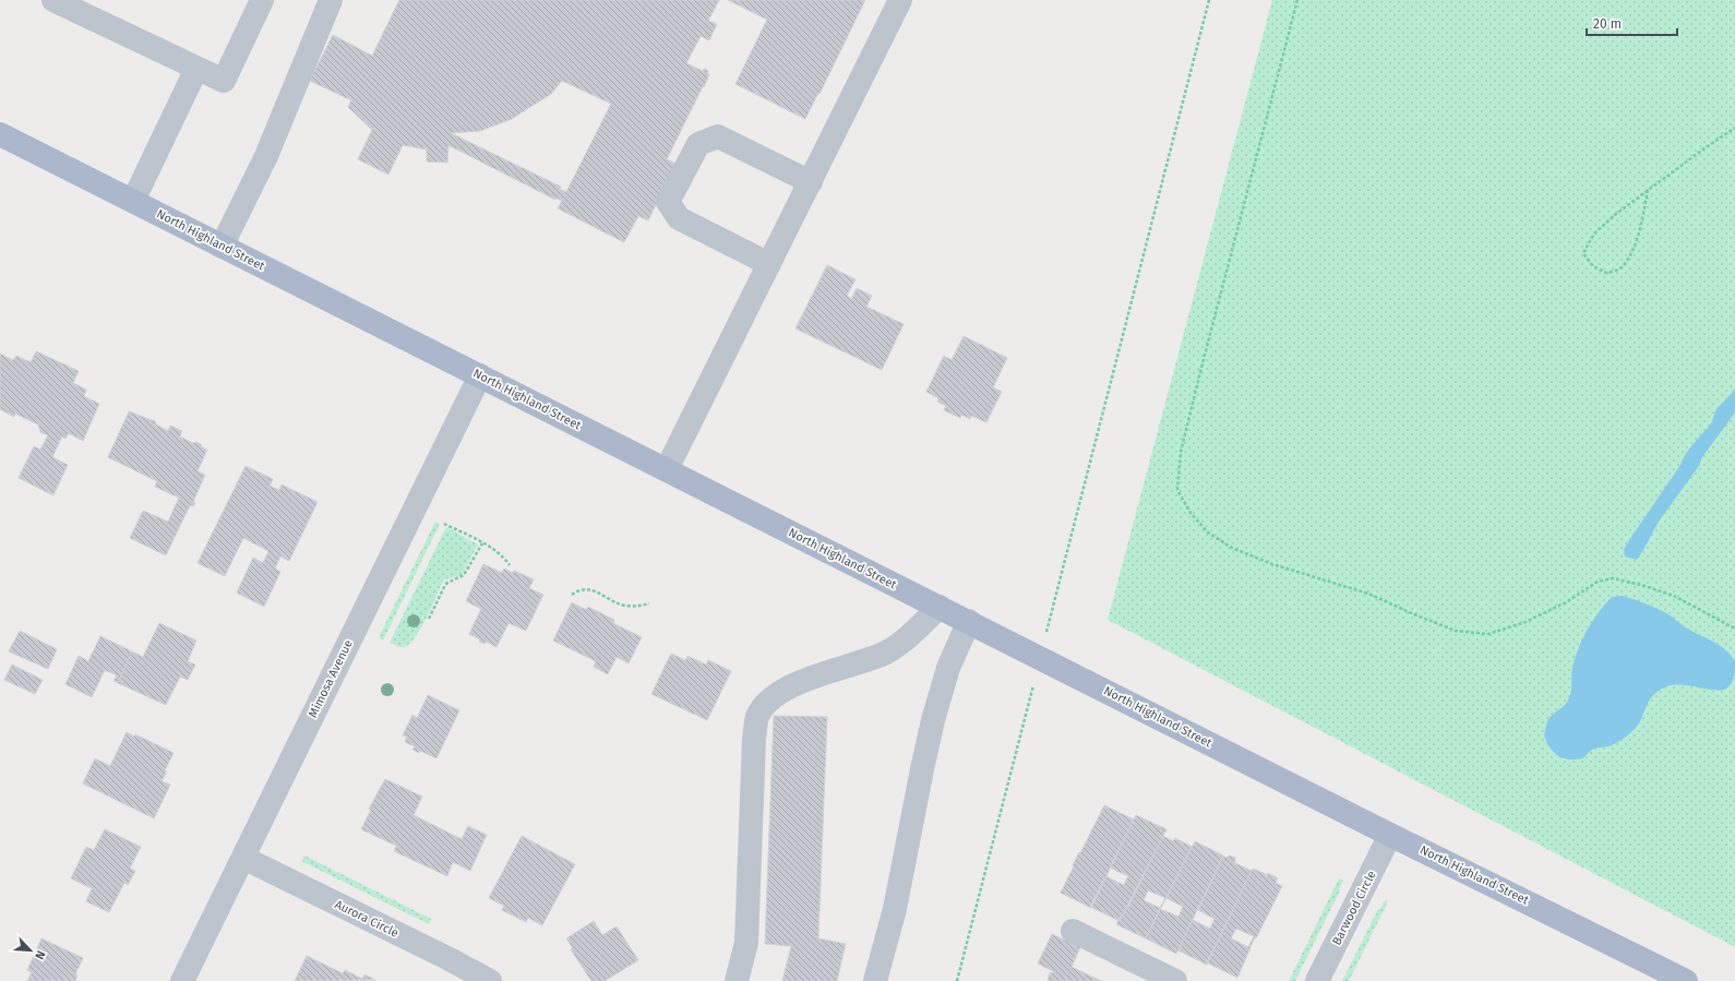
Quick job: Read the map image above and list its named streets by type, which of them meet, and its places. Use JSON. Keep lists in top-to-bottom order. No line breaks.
{"streets":{"main road":["North Highland Street"],"street":["Mimosa Avenue","Barwood Circle","Aurora Circle"]},"crossings":[["North Highland Street","Mimosa Avenue"],["North Highland Street","Barwood Circle"],["Mimosa Avenue","Aurora Circle"]],"scale_bar":"20 m","north":"bottom right"}
